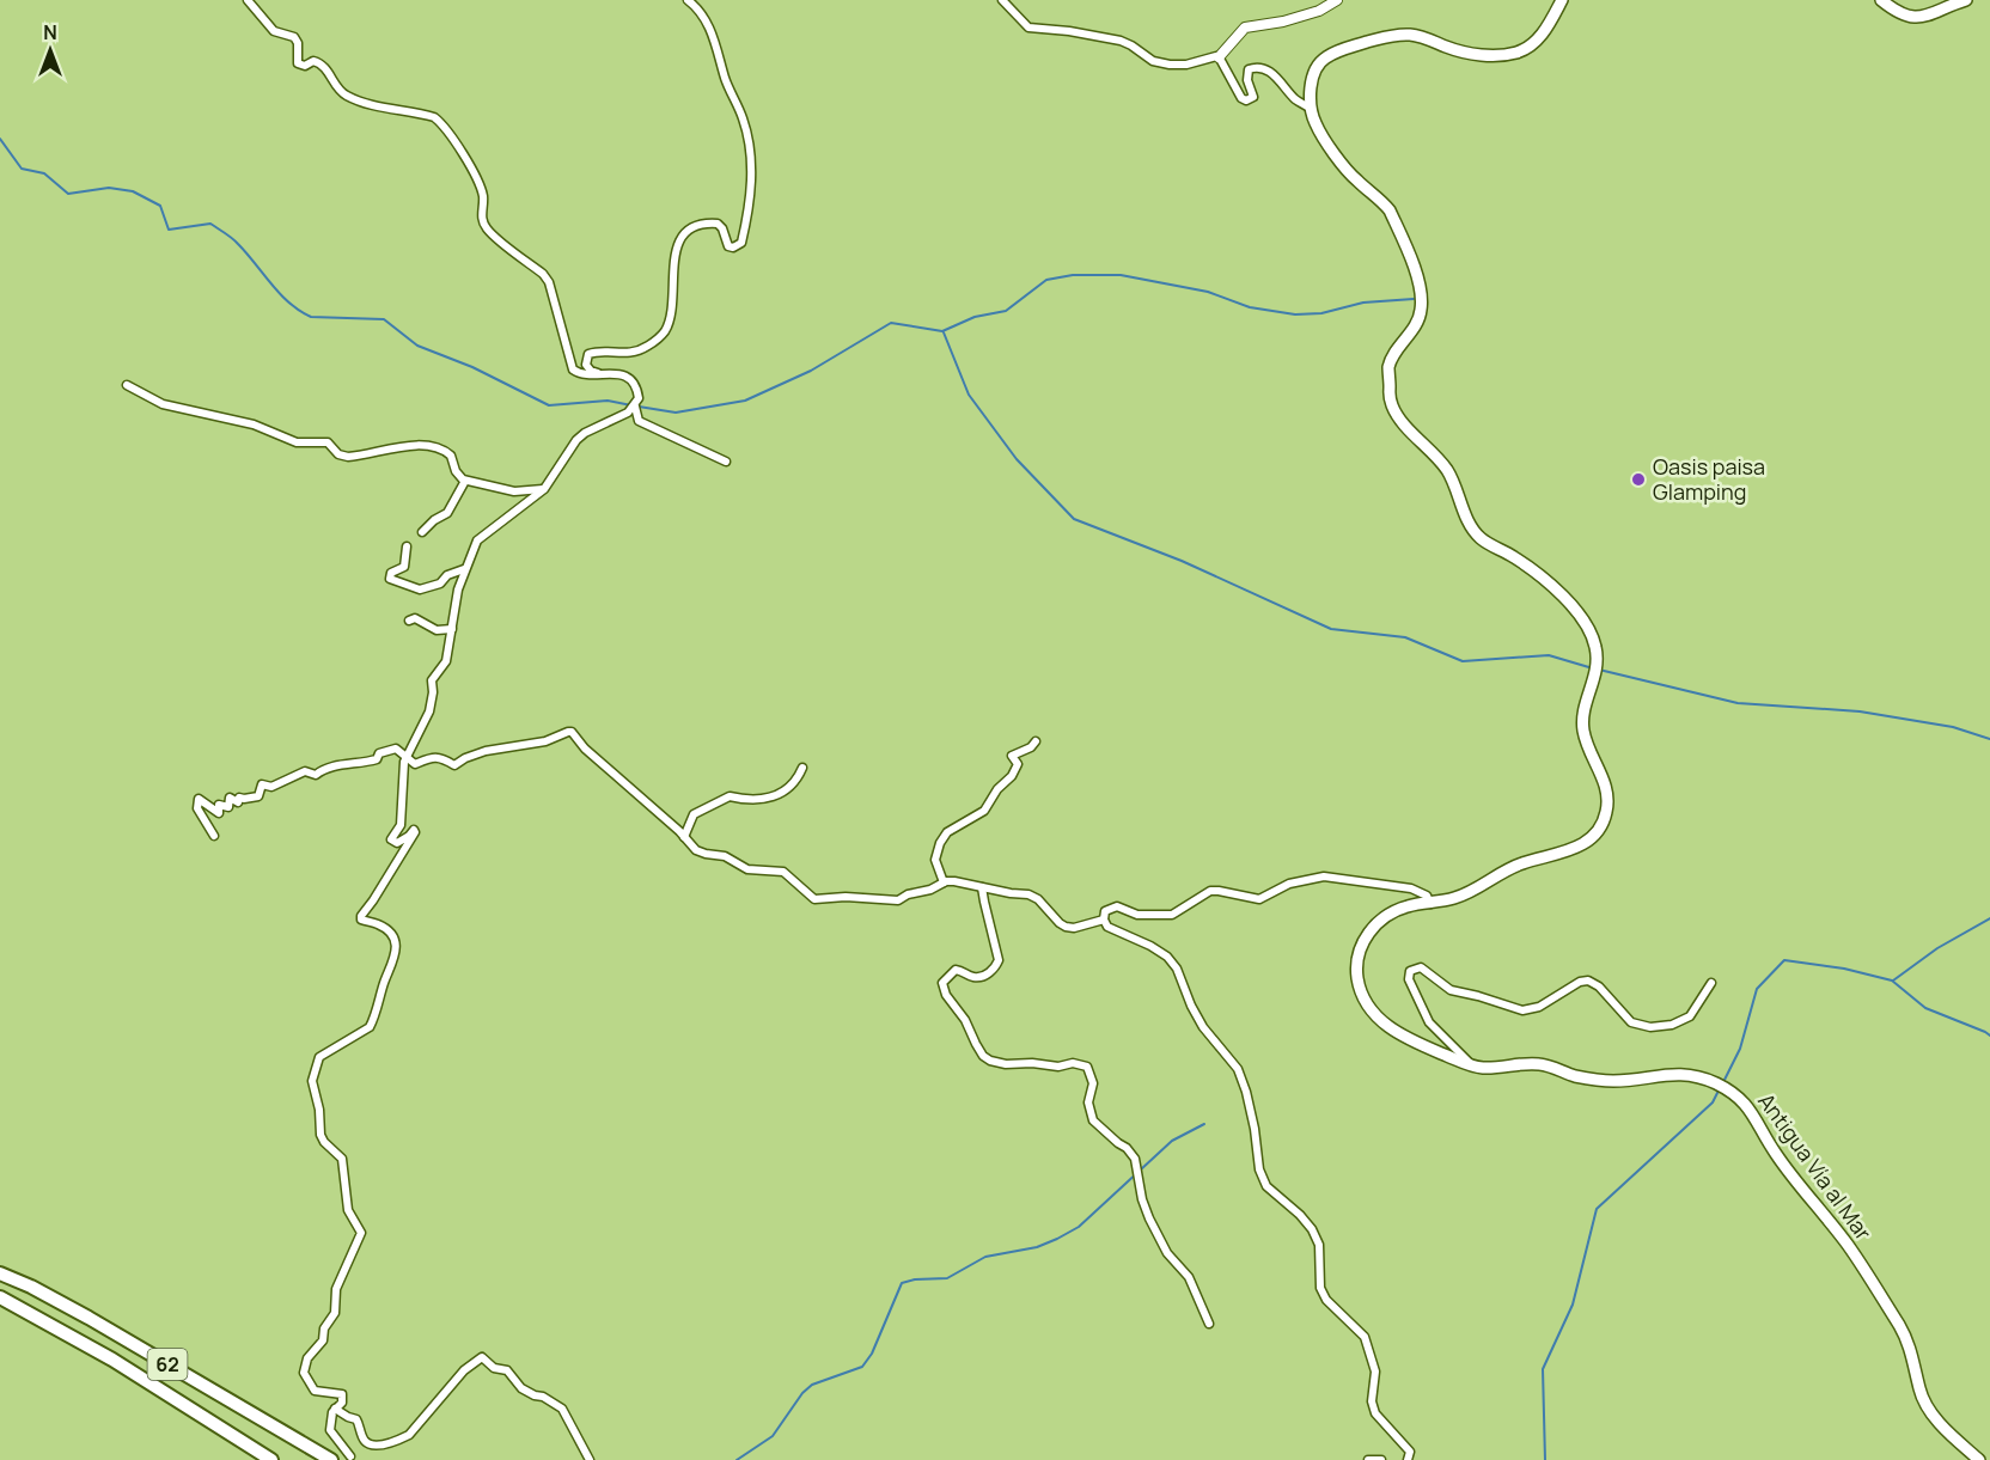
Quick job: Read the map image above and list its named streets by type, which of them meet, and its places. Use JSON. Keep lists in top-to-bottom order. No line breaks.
{"streets":{"highway":["62"],"main road":["Antigua Vía al Mar"]},"places":["Oasis paisa Glamping"],"north":"top"}
